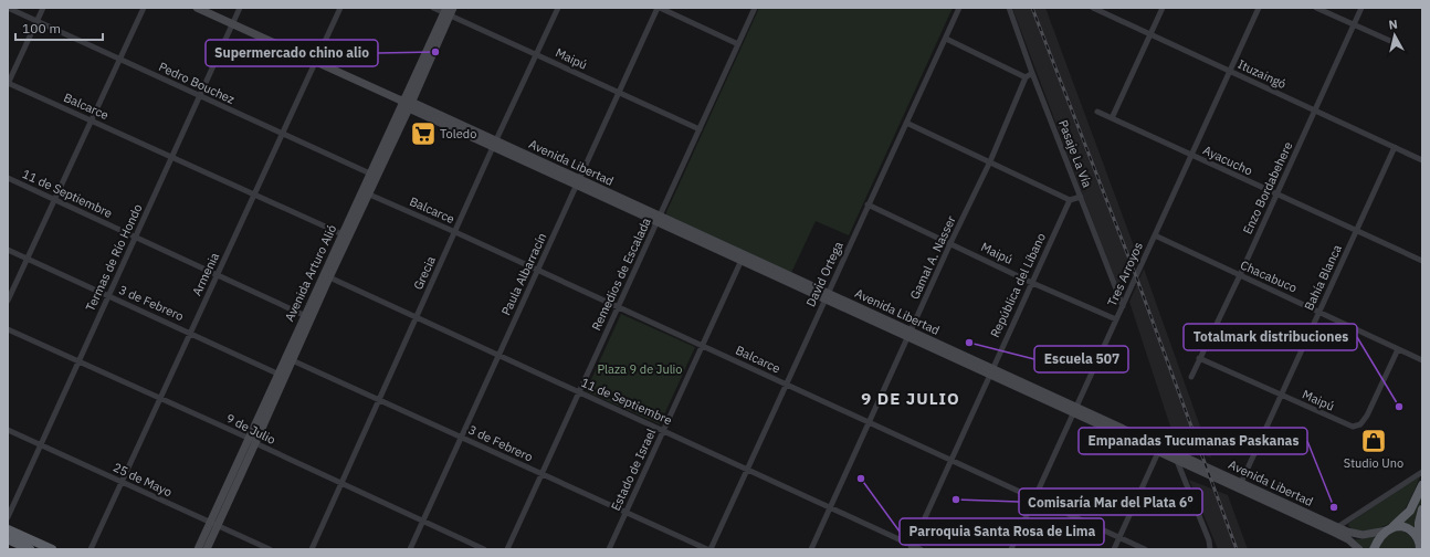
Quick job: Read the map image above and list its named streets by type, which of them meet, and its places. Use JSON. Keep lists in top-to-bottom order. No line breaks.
{"streets":{"main road":["Avenida Libertad","Avenida Arturo Alió"],"street":["Maipú","Ituzaingó","Pedro Bouchez","Balcarce","Pasaje La Vía","Ayacucho","Enzo Bordabehere","11 de Septiembre","Termas de Río Hondo","Gamal A. Nasser","Grecia","Armenia","Paula Albarracín","Remedios de Escalada","David Ortega","Tres Arroyos","Chacabuco","Bahía Blanca","República del Líbano","3 de Febrero","9 de Julio","Estado de Israel","25 de Mayo"]},"crossings":[["Maipú","Enzo Bordabehere"],["Maipú","Gamal A. Nasser"],["Maipú","Avenida Arturo Alió"],["Maipú","Grecia"],["Maipú","Paula Albarracín"],["Maipú","Remedios de Escalada"],["Maipú","David Ortega"],["Maipú","Tres Arroyos"],["Maipú","Chacabuco"],["Maipú","Bahía Blanca"],["Maipú","República del Líbano"],["Ituzaingó","Enzo Bordabehere"],["Ituzaingó","Tres Arroyos"],["Ituzaingó","Bahía Blanca"],["Pedro Bouchez","Termas de Río Hondo"],["Pedro Bouchez","Avenida Arturo Alió"],["Pedro Bouchez","Armenia"],["Balcarce","Termas de Río Hondo"],["Balcarce","Gamal A. Nasser"],["Balcarce","Avenida Arturo Alió"],["Balcarce","Grecia"],["Balcarce","Armenia"],["Balcarce","Paula Albarracín"],["Balcarce","Remedios de Escalada"],["Balcarce","David Ortega"],["Balcarce","Tres Arroyos"],["Balcarce","República del Líbano"],["Balcarce","Estado de Israel"],["Pasaje La Vía","Tres Arroyos"],["Ayacucho","Enzo Bordabehere"],["Ayacucho","Tres Arroyos"],["Ayacucho","Bahía Blanca"],["Avenida Libertad","Termas de Río Hondo"],["Avenida Libertad","Gamal A. Nasser"],["Avenida Libertad","Avenida Arturo Alió"],["Avenida Libertad","Grecia"],["Avenida Libertad","Armenia"],["Avenida Libertad","Paula Albarracín"],["Avenida Libertad","Remedios de Escalada"],["Avenida Libertad","David Ortega"],["Avenida Libertad","Tres Arroyos"],["Avenida Libertad","Bahía Blanca"],["Avenida Libertad","República del Líbano"],["Avenida Libertad","Estado de Israel"],["Enzo Bordabehere","Chacabuco"],["11 de Septiembre","Termas de Río Hondo"],["11 de Septiembre","Gamal A. Nasser"],["11 de Septiembre","Avenida Arturo Alió"],["11 de Septiembre","Grecia"],["11 de Septiembre","Armenia"],["11 de Septiembre","Paula Albarracín"],["11 de Septiembre","Remedios de Escalada"],["11 de Septiembre","David Ortega"],["11 de Septiembre","República del Líbano"],["11 de Septiembre","Estado de Israel"],["Termas de Río Hondo","3 de Febrero"],["Termas de Río Hondo","9 de Julio"],["Termas de Río Hondo","25 de Mayo"],["Avenida Arturo Alió","3 de Febrero"],["Avenida Arturo Alió","9 de Julio"],["Avenida Arturo Alió","25 de Mayo"],["Grecia","3 de Febrero"],["Grecia","9 de Julio"],["Armenia","3 de Febrero"],["Armenia","9 de Julio"],["Armenia","25 de Mayo"],["Paula Albarracín","3 de Febrero"],["Paula Albarracín","9 de Julio"],["Remedios de Escalada","3 de Febrero"],["Tres Arroyos","Chacabuco"],["Chacabuco","Bahía Blanca"],["3 de Febrero","Estado de Israel"]],"districts":["9 DE JULIO"],"parks":["Plaza 9 de Julio"],"places":{"other":["Supermercado chino alio","Escuela 507","Totalmark distribuciones","Parroquia Santa Rosa de Lima","Comisaría Mar del Plata 6°","Empanadas Tucumanas Paskanas"],"supermarket":["Toledo"],"shop":["Studio Uno"]},"scale_bar":"100 m","north":"top"}
